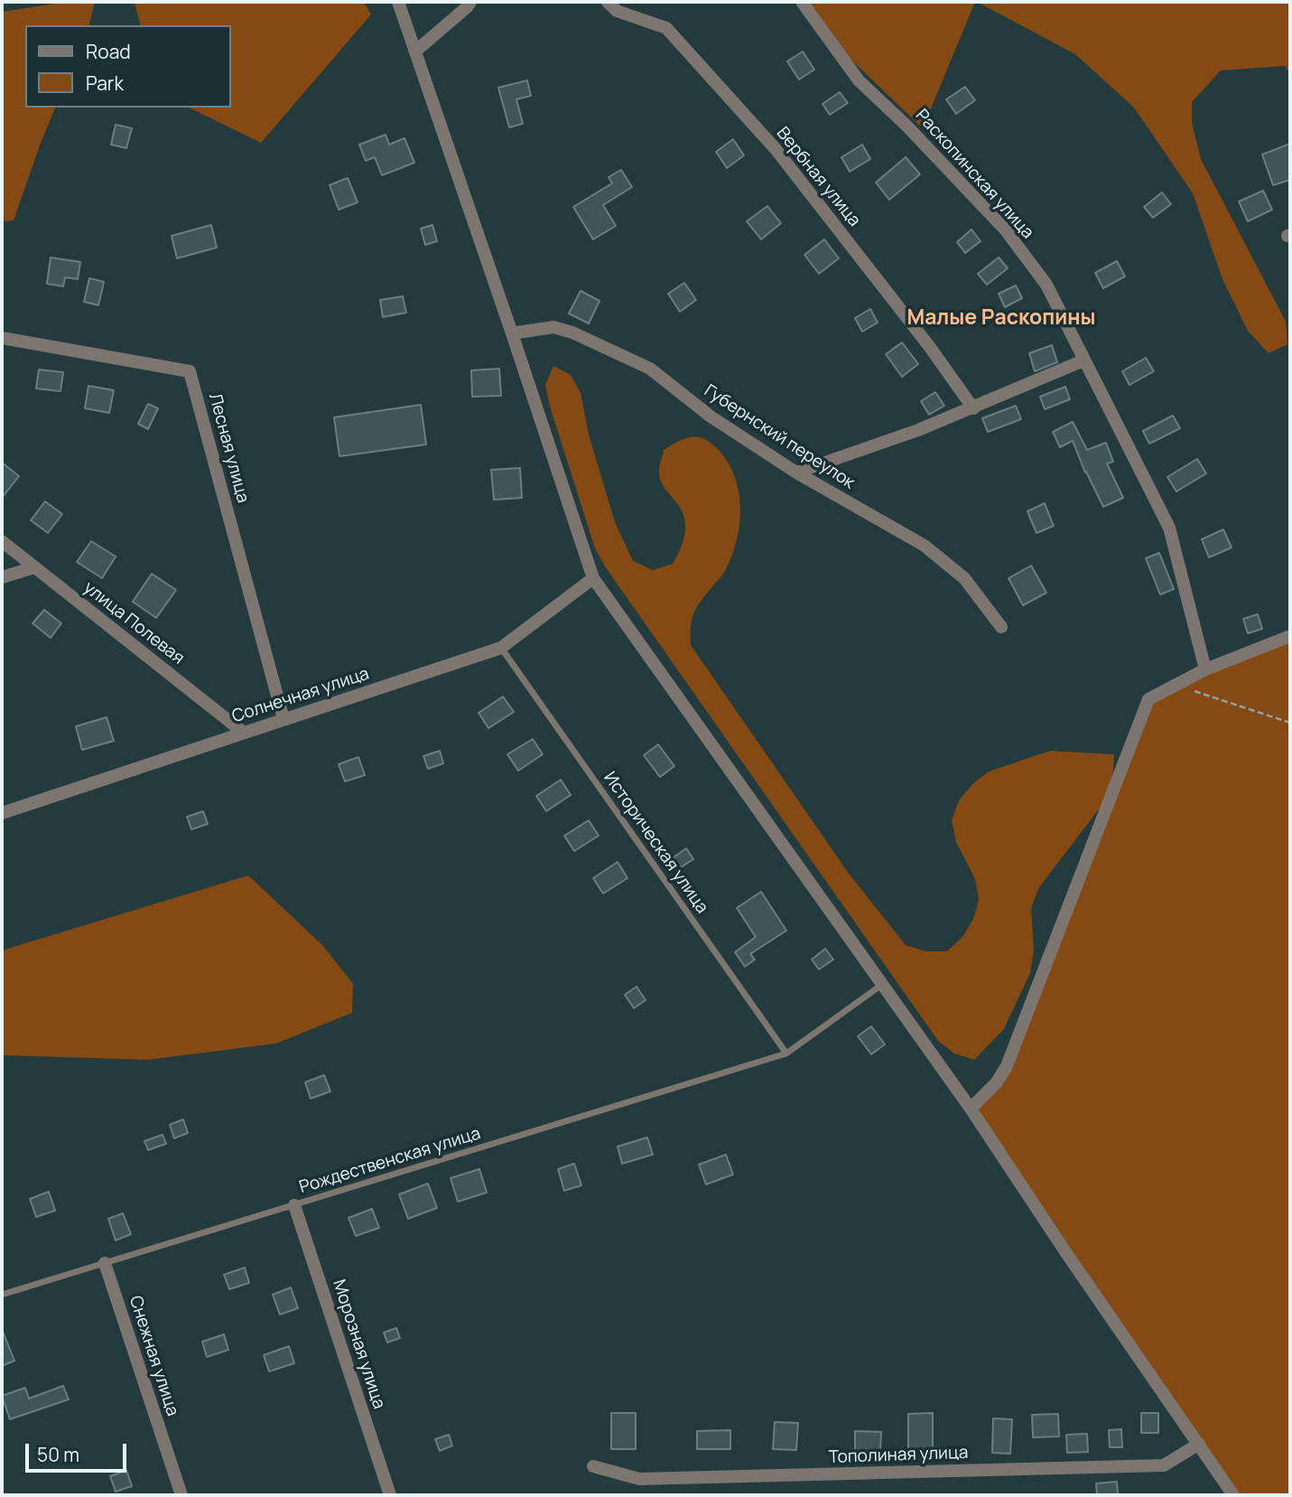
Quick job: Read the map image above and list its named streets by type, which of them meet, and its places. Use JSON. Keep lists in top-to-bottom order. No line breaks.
{"streets":{"street":["Раскопинская улица","Вербная улица","Губернский переулок","Лесная улица","улица Полевая","Солнечная улица","Морозная улица","Снежная улица","Тополиная улица"],"lane":["Историческая улица","Рождественская улица"]},"crossings":[["Лесная улица","Солнечная улица"],["улица Полевая","Солнечная улица"],["Солнечная улица","Историческая улица"],["Историческая улица","Рождественская улица"],["Рождественская улица","Морозная улица"],["Рождественская улица","Снежная улица"]],"districts":["Малые Раскопины"],"legend":["Road","Park"],"scale_bar":"50 m"}
